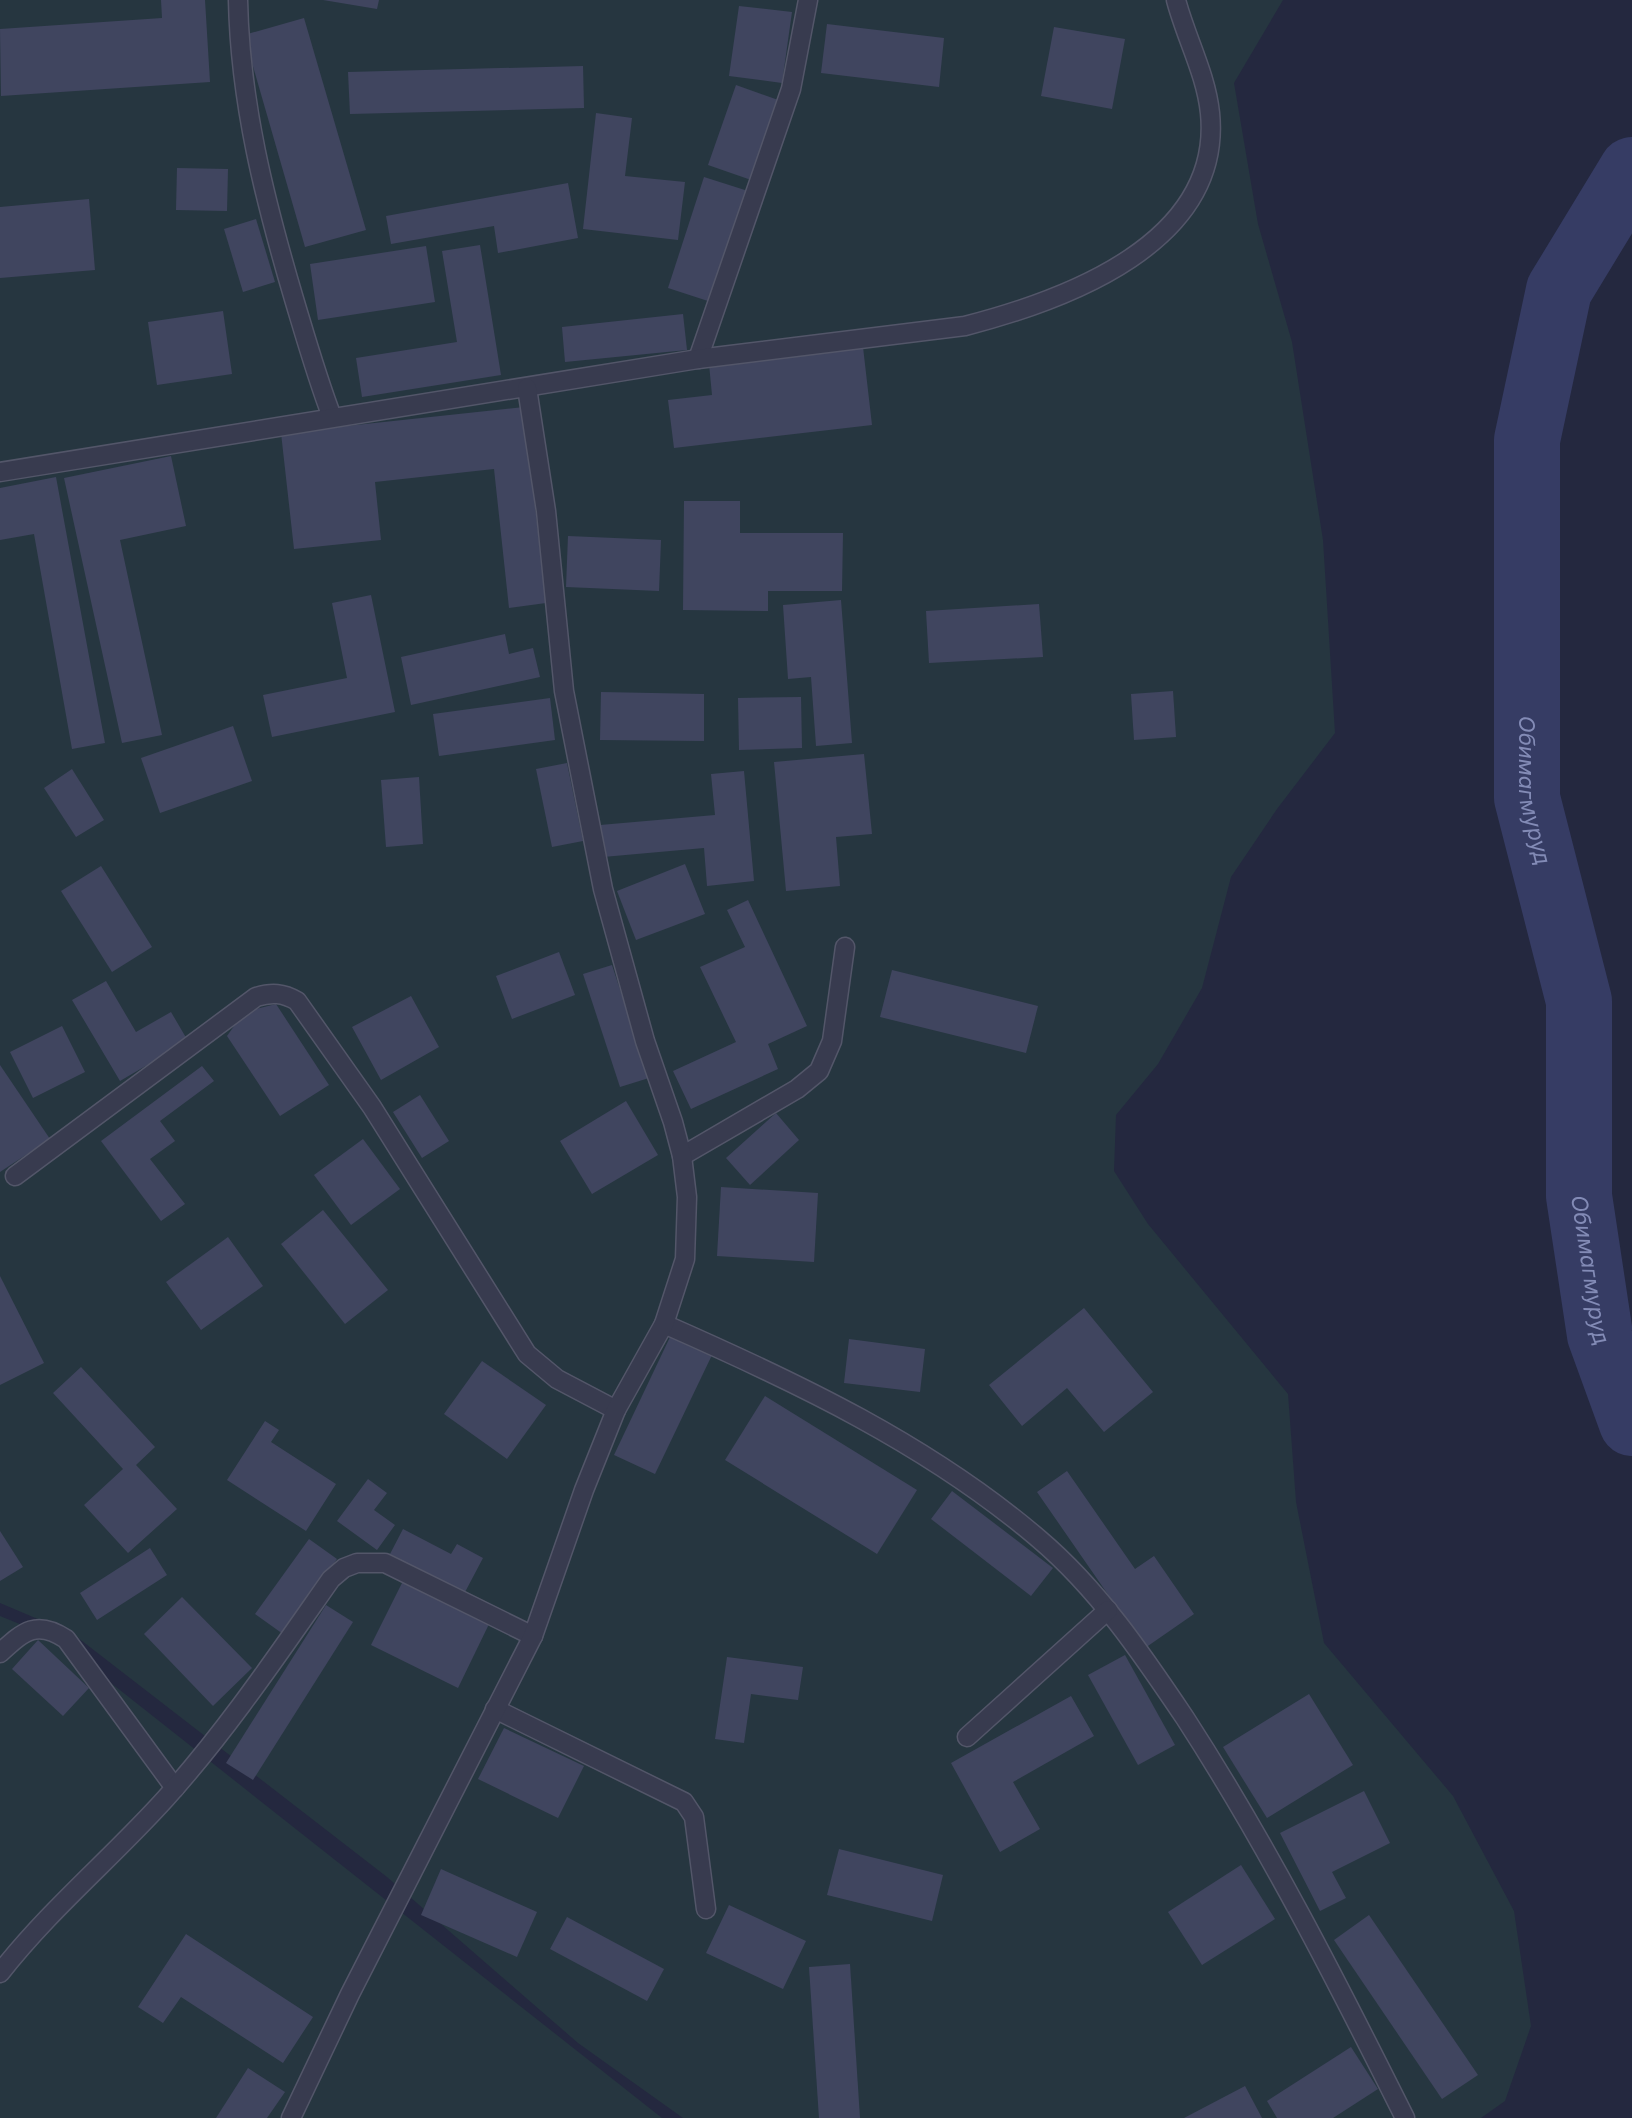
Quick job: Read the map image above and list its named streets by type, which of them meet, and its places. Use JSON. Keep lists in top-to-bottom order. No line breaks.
{"water":["Обимагмуруд"]}
